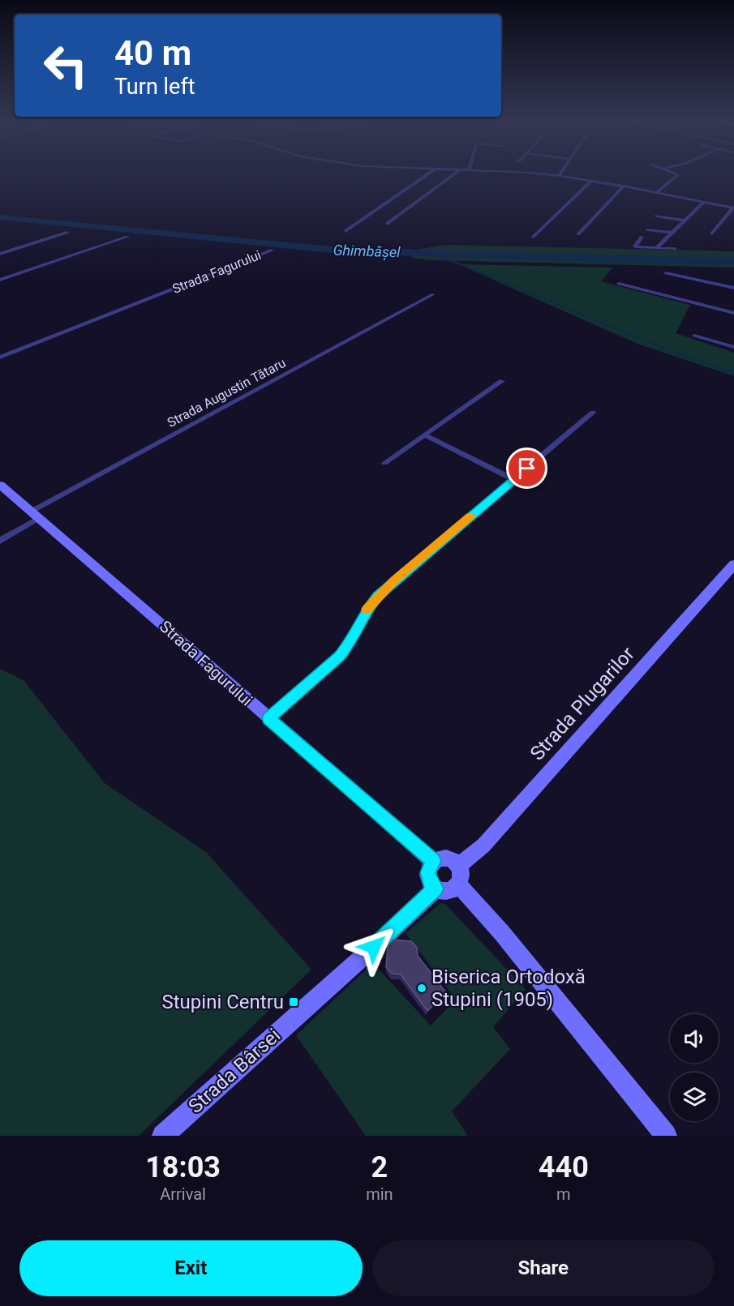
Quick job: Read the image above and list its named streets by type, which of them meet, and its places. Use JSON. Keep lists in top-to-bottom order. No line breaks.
{"streets":{"street":["Strada Fagurului","Strada Augustin Tătaru","Strada Plugarilor","Strada Bârsei"]},"crossings":[["Strada Fagurului","Strada Augustin Tătaru"],["Strada Fagurului","Strada Plugarilor"],["Strada Fagurului","Strada Bârsei"],["Strada Plugarilor","Strada Bârsei"]],"water":["Ghimbășel"],"places":{"other":["Biserica Ortodoxă Stupini (1905)"],"transit":["Stupini Centru"]},"page":{"turn":["40 m","Turn left"],"eta":["18:03","Arrival","2","min","440","m"],"buttons":["Exit","Share"]}}
